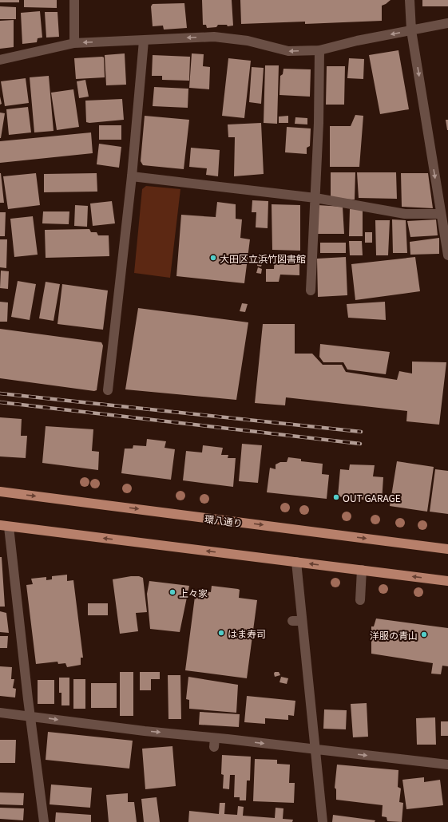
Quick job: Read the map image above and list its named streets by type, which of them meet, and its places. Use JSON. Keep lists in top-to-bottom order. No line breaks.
{"streets":{"main road":["環八通り"]},"places":["大田区立浜竹図書館","OUT GARAGE","上々家","はま寿司","洋服の青山"]}
